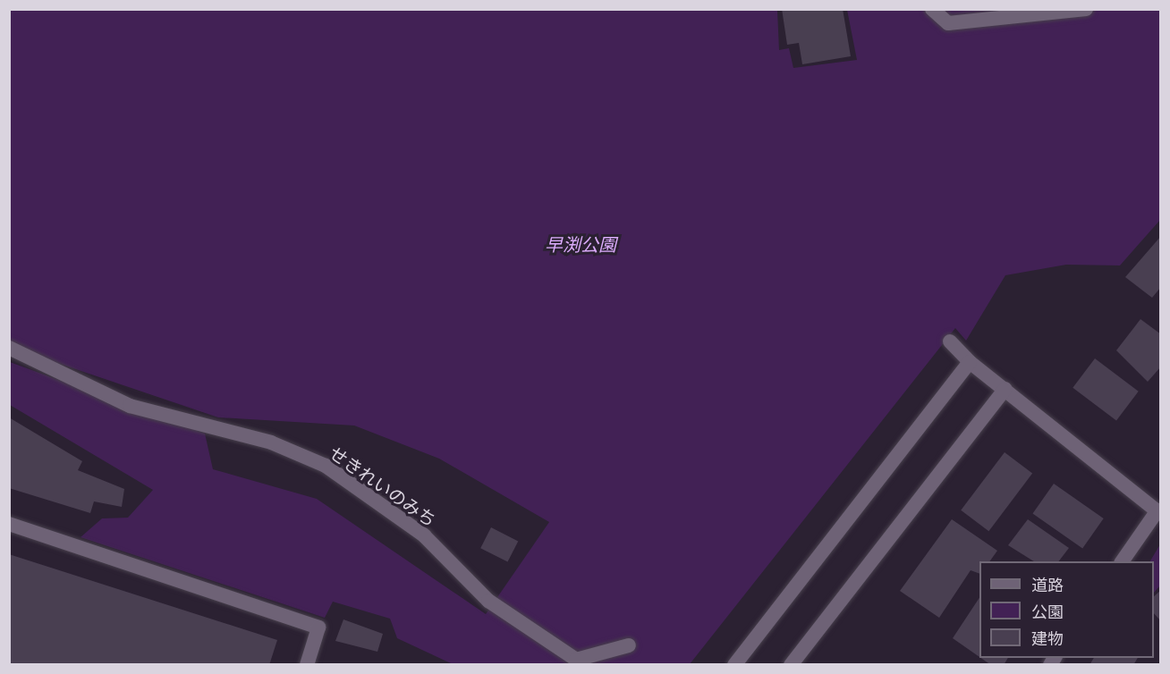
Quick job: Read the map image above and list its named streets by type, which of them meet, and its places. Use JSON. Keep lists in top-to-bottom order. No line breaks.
{"streets":{"street":["せきれいのみち"]},"parks":["早渕公園"],"legend":["道路","公園","建物"]}
